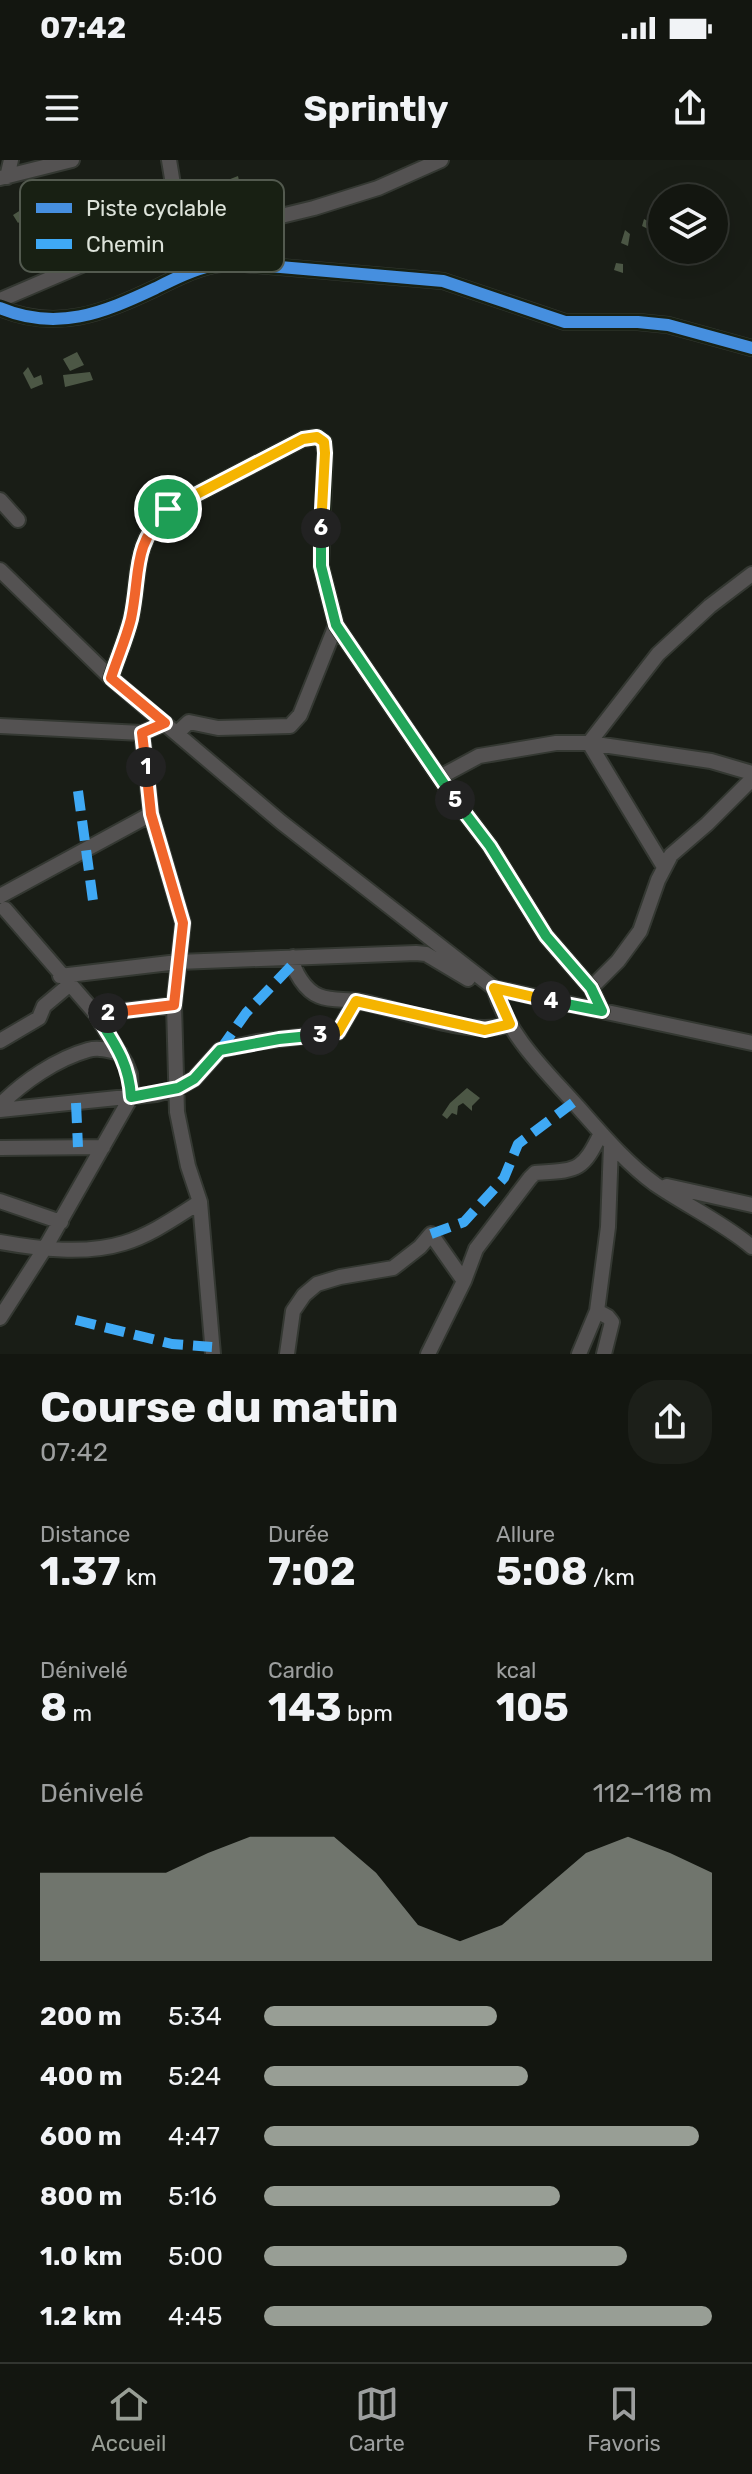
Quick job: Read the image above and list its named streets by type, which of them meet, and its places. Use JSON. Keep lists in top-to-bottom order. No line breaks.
{"legend":["Piste cyclable","Chemin"],"page":{"status":"07:42","header":"Sprintly","pins":["6","1","5","4","2","3"],"heading":["Course du matin","07:42"],"stats":[["Distance","1.37 km"],["Durée","7:02"],["Allure","5:08 /km"],["Dénivelé","8 m"],["Cardio","143 bpm"],["kcal","105"]],"chart":["Dénivelé","112–118 m"],"list":[{"name":"200 m","note":"5:34"},{"name":"400 m","note":"5:24"},{"name":"600 m","note":"4:47"},{"name":"800 m","note":"5:16"},{"name":"1.0 km","note":"5:00"},{"name":"1.2 km","note":"4:45"}],"tabs":["Accueil","Carte","Favoris"]}}
